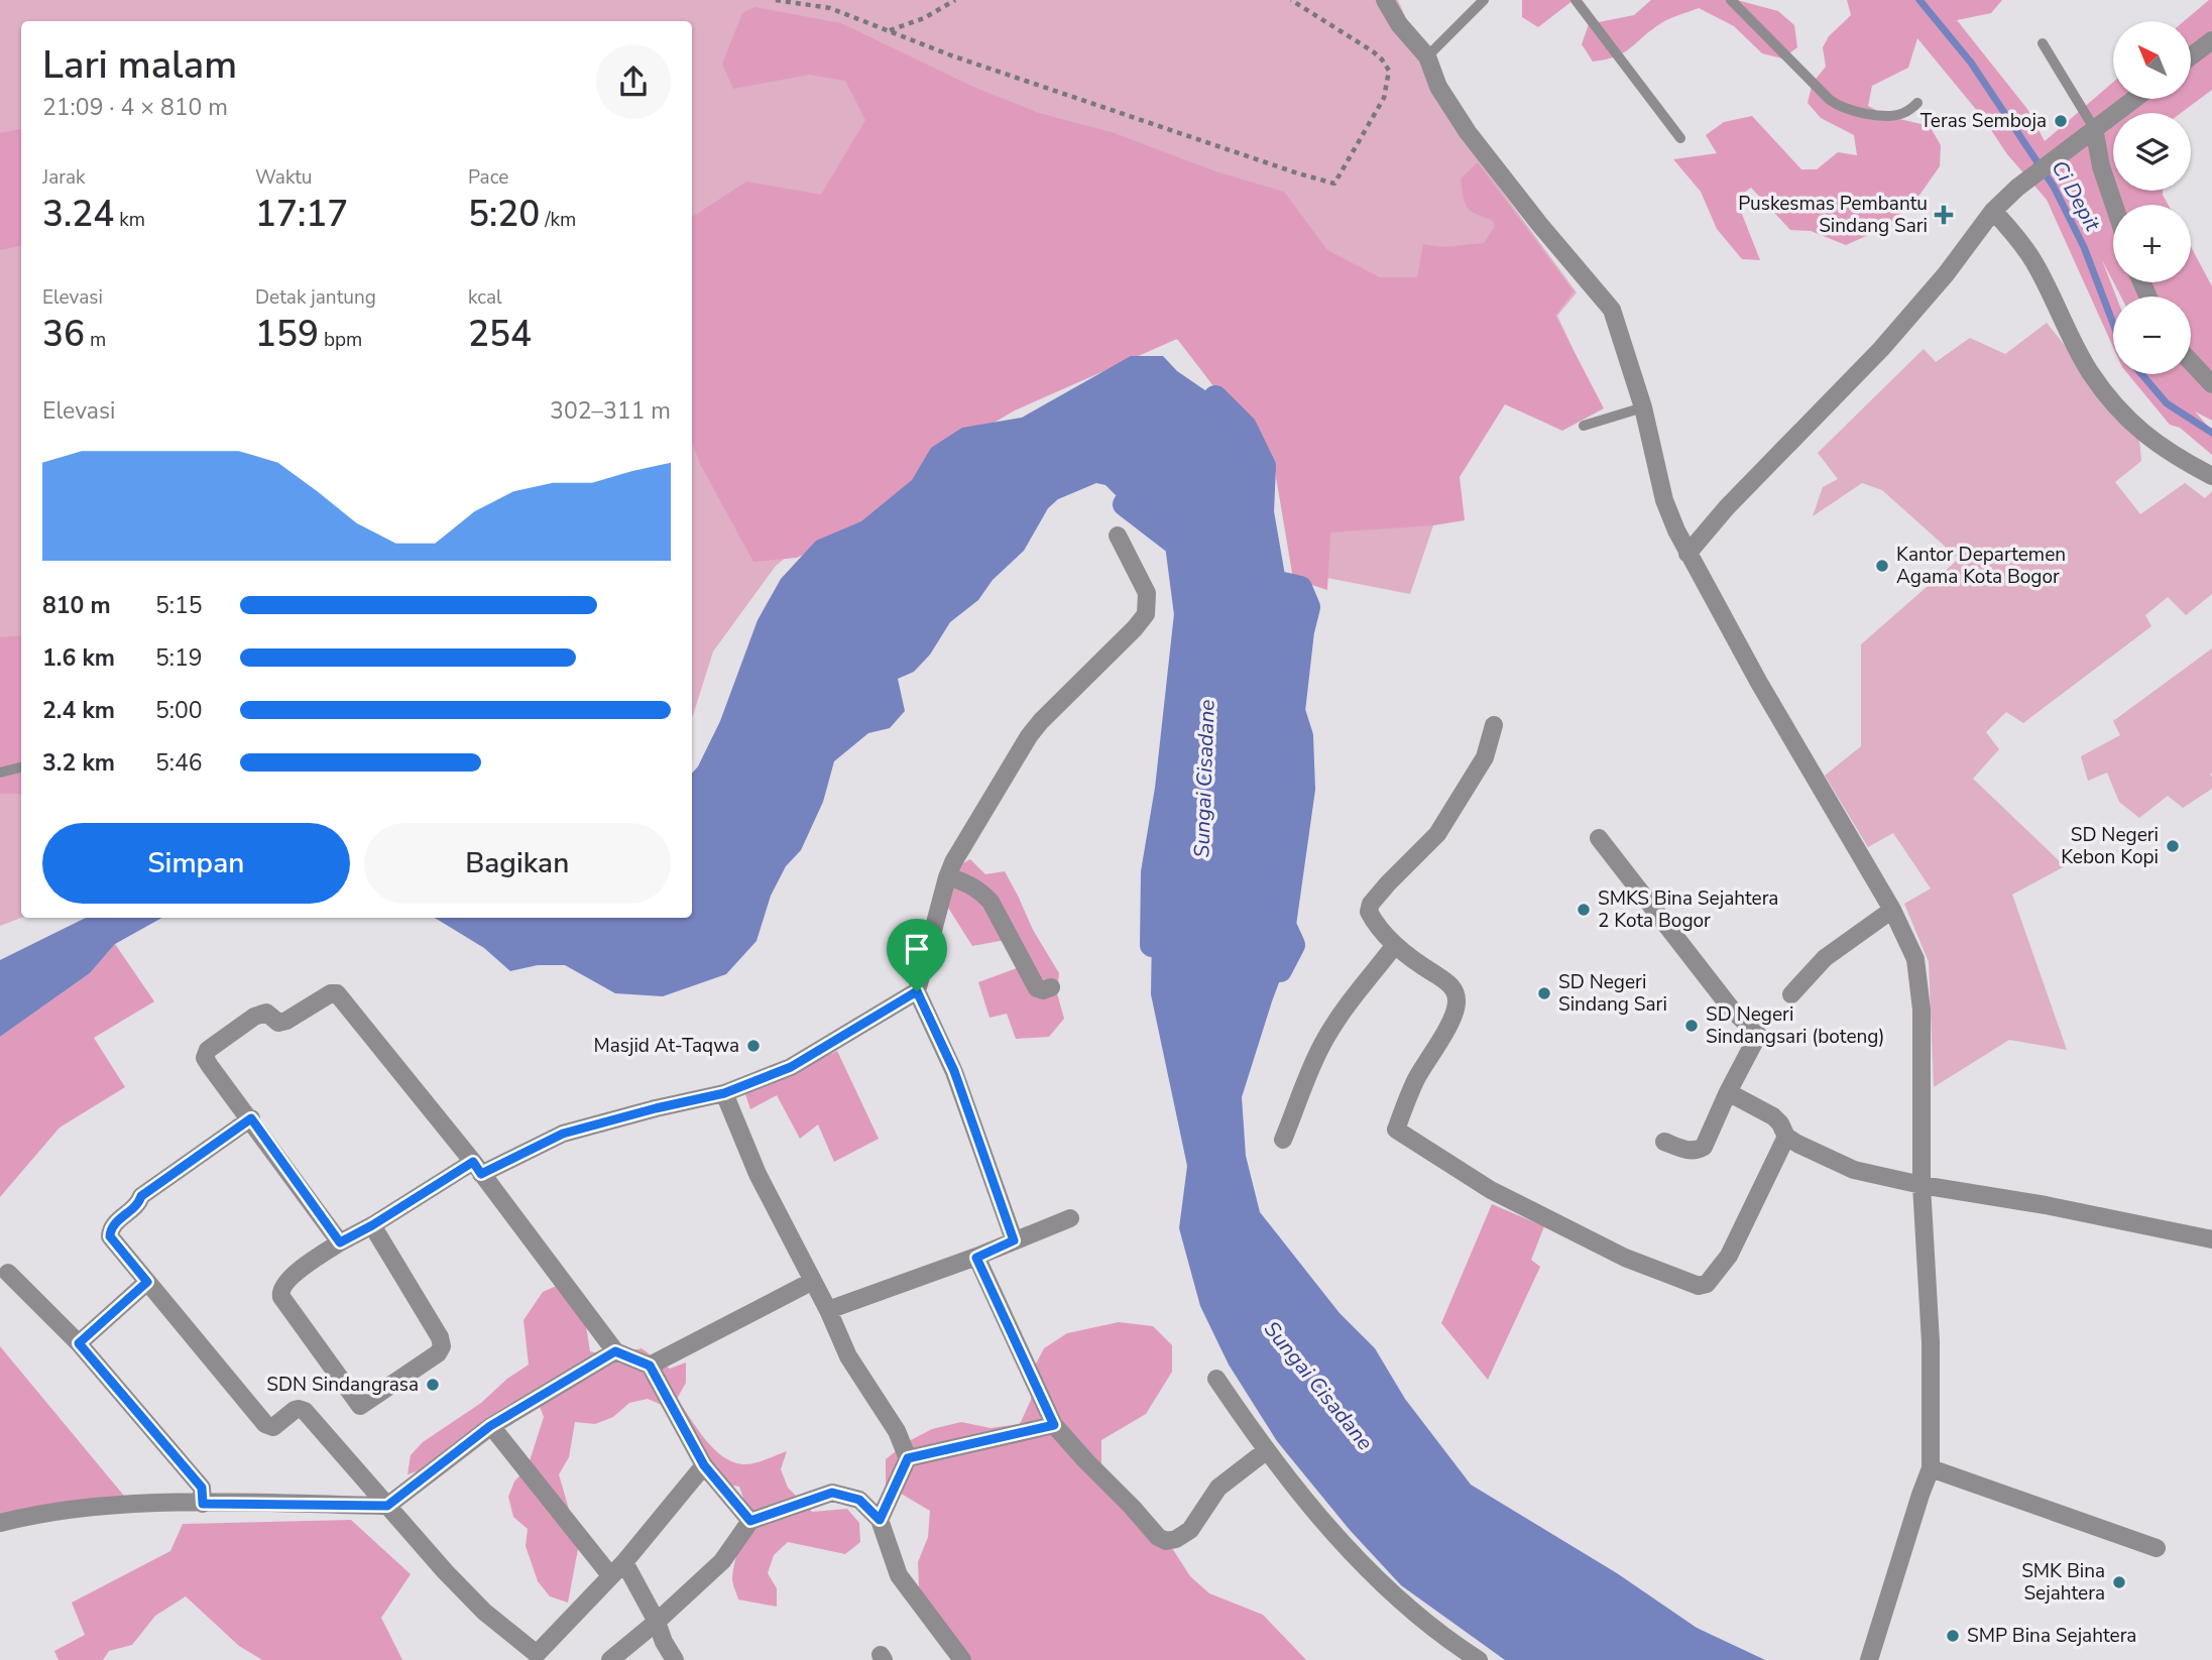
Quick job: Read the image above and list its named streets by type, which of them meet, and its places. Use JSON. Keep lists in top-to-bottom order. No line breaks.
{"water":["Ci Depit","Sungai Cisadane"],"places":{"other":["Teras Semboja","Kantor Departemen Agama Kota Bogor","SD Negeri Kebon Kopi","SMKS Bina Sejahtera 2 Kota Bogor","SD Negeri Sindang Sari","SD Negeri Sindangsari (boteng)","Masjid At-Taqwa","SDN Sindangrasa","SMK Bina Sejahtera","SMP Bina Sejahtera"],"health":["Puskesmas Pembantu Sindang Sari"]},"north":"top left","page":{"map_buttons":["+","−"],"heading":["Lari malam","21:09 · 4 × 810 m"],"stats":[["Jarak","3.24 km"],["Waktu","17:17"],["Pace","5:20 /km"],["Elevasi","36 m"],["Detak jantung","159 bpm"],["kcal","254"]],"chart":["Elevasi","302–311 m"],"list":[{"name":"810 m","note":"5:15"},{"name":"1.6 km","note":"5:19"},{"name":"2.4 km","note":"5:00"},{"name":"3.2 km","note":"5:46"}],"buttons":["Simpan","Bagikan"]}}
